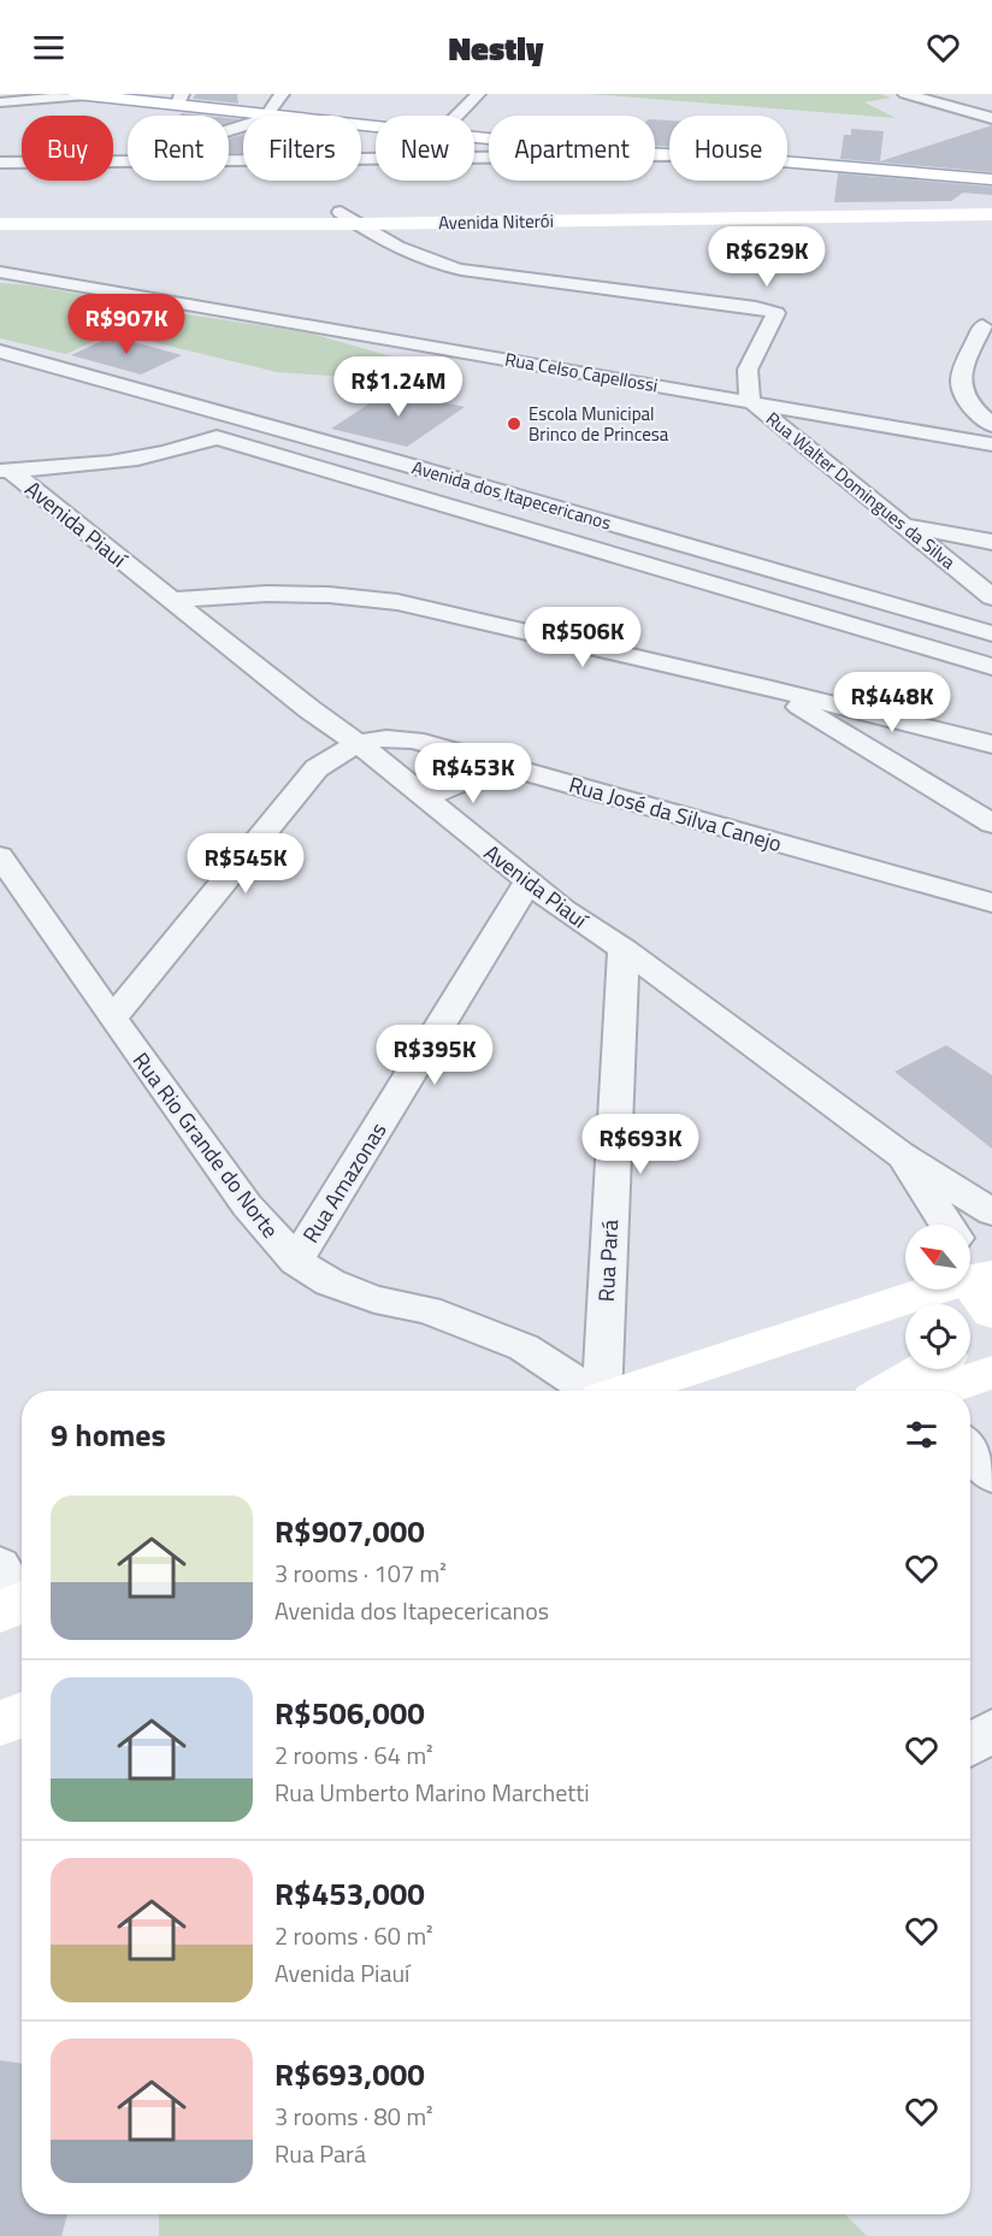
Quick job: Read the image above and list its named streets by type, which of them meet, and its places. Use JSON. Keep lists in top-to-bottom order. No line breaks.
{"streets":{"main road":["Avenida Niterói"],"street":["Rua Celso Capellossi","Rua Walter Domingues da Silva","Avenida dos Itapecericanos","Avenida Piauí","Rua José da Silva Canejo","Rua Rio Grande do Norte","Rua Amazonas","Rua Pará"]},"crossings":[["Avenida Niterói","Rua Walter Domingues da Silva"],["Rua Celso Capellossi","Rua Walter Domingues da Silva"],["Avenida Piauí","Rua José da Silva Canejo"],["Avenida Piauí","Rua Amazonas"],["Avenida Piauí","Rua Pará"],["Rua Rio Grande do Norte","Rua Amazonas"]],"places":["Escola Municipal Brinco de Princesa"],"north":"top left","page":{"header":"Nestly","chip":["Buy","Rent","Filters","New","Apartment","House"],"price":["R$629K","R$907K","R$1.24M","R$506K","R$448K","R$453K","R$545K","R$395K","R$693K"],"heading":"9 homes","list":[{"name":"R$907,000","note":"3 rooms · 107 m² · Avenida dos Itapecericanos"},{"name":"R$506,000","note":"2 rooms · 64 m² · Rua Umberto Marino Marchetti"},{"name":"R$453,000","note":"2 rooms · 60 m² · Avenida Piauí"},{"name":"R$693,000","note":"3 rooms · 80 m² · Rua Pará"}]}}
